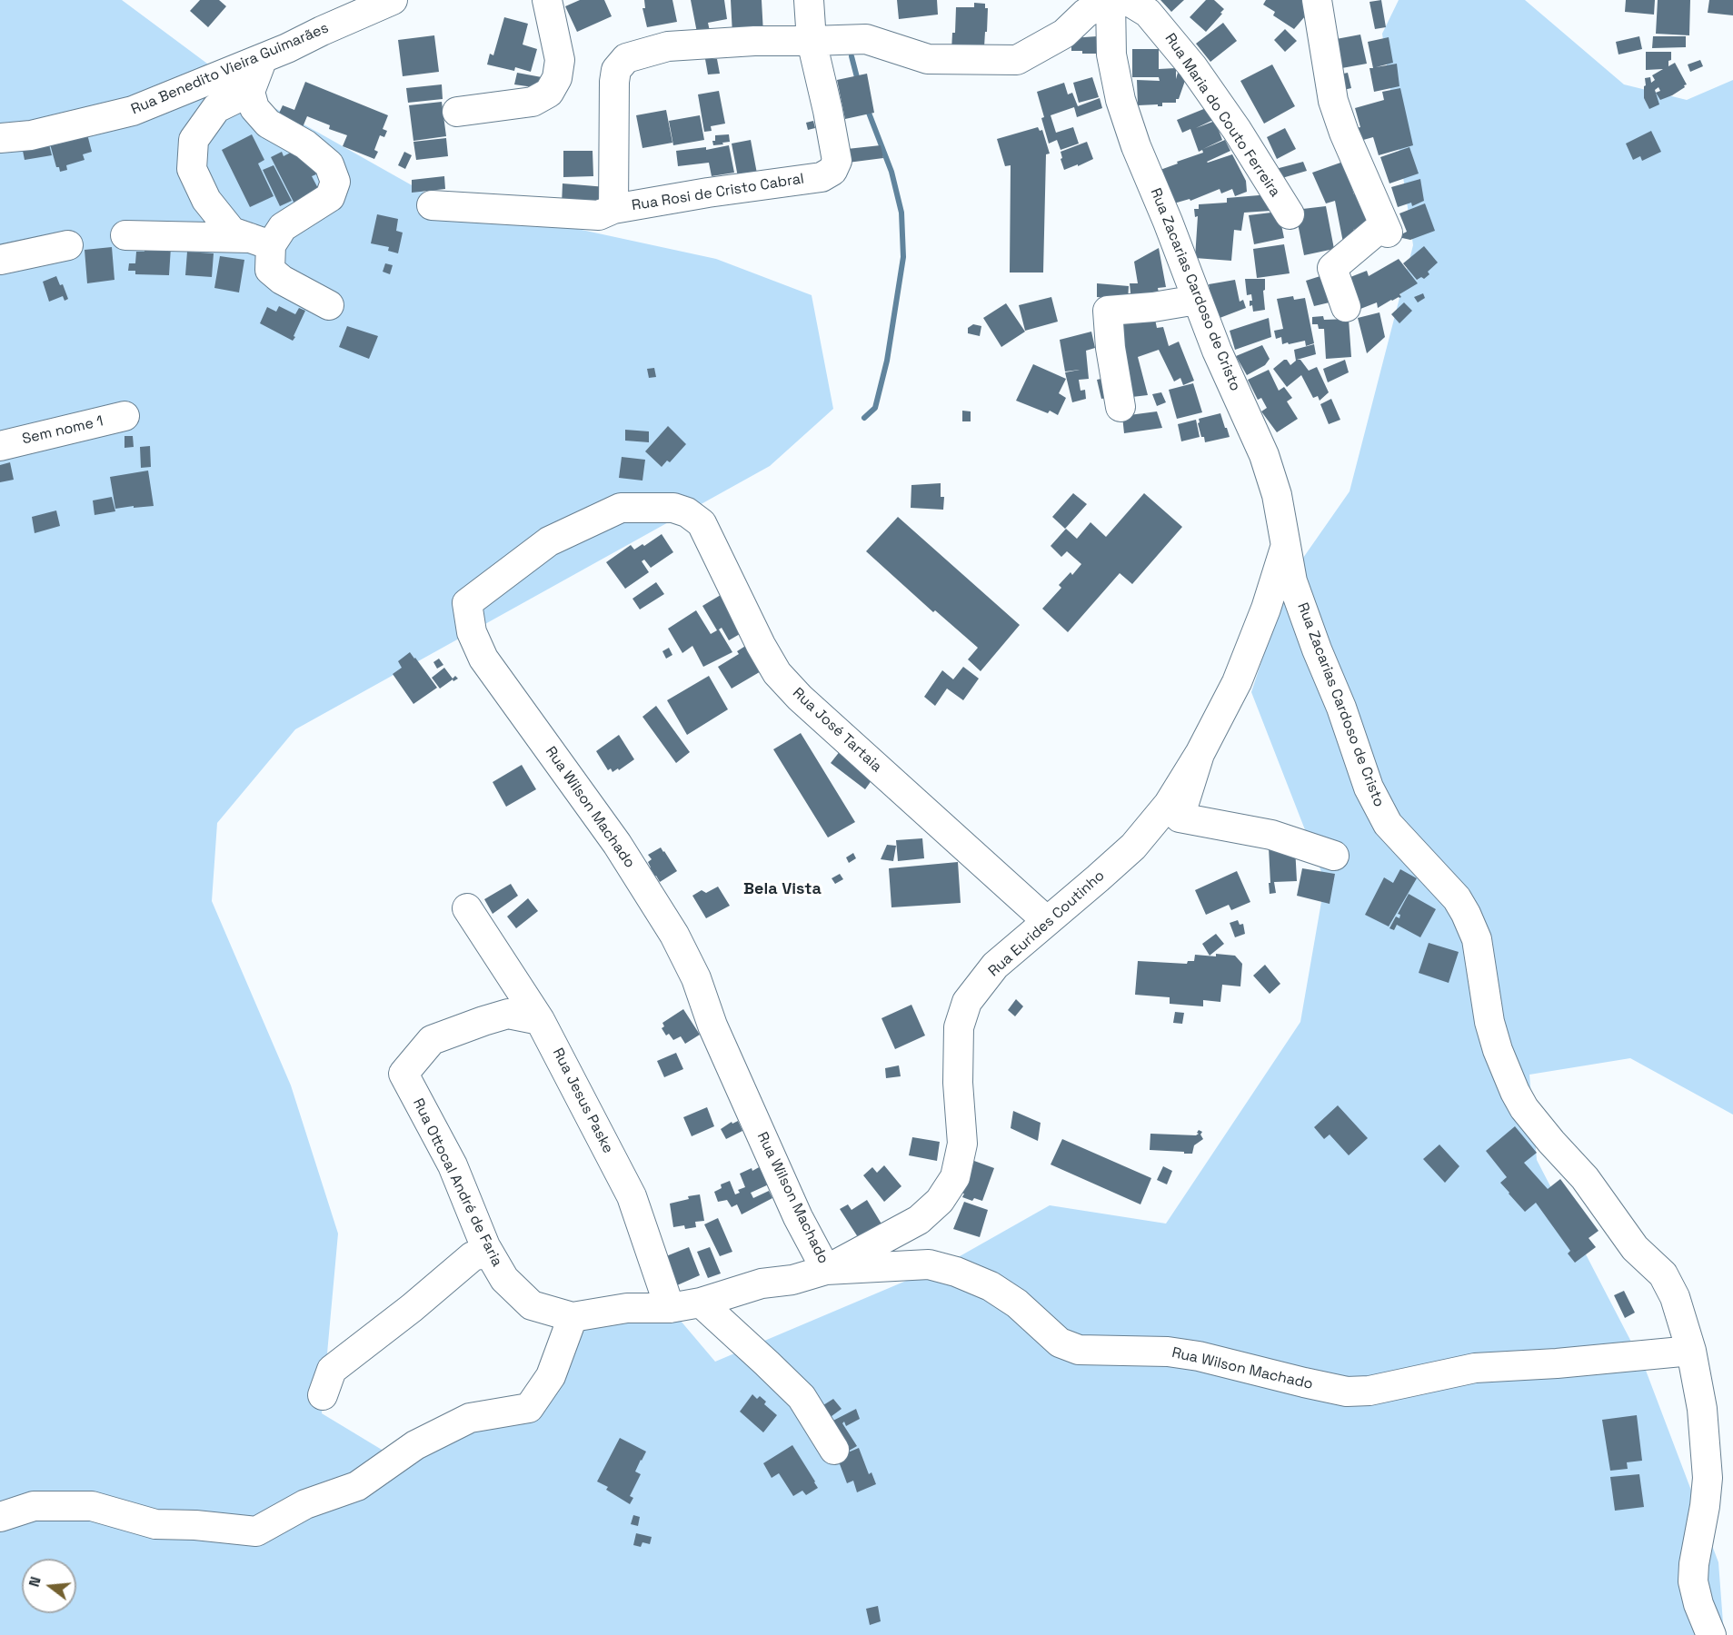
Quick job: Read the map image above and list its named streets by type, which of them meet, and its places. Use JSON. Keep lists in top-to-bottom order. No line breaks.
{"streets":{"street":["Rua Benedito Vieira Guimarães","Rua Maria do Couto Ferreira","Rua Rosi de Cristo Cabral","Rua Zacarias Cardoso de Cristo","Sem nome 1","Rua José Tartaia","Rua Wilson Machado","Rua Eurides Coutinho","Rua Jesus Paske","Rua Ottocal André de Faria"]},"crossings":[["Rua Zacarias Cardoso de Cristo","Rua Wilson Machado"],["Rua José Tartaia","Rua Wilson Machado"],["Rua José Tartaia","Rua Eurides Coutinho"],["Rua Wilson Machado","Rua Eurides Coutinho"],["Rua Eurides Coutinho","Rua Jesus Paske"],["Rua Eurides Coutinho","Rua Ottocal André de Faria"],["Rua Jesus Paske","Rua Ottocal André de Faria"]],"districts":["Bela Vista"],"north":"left"}
